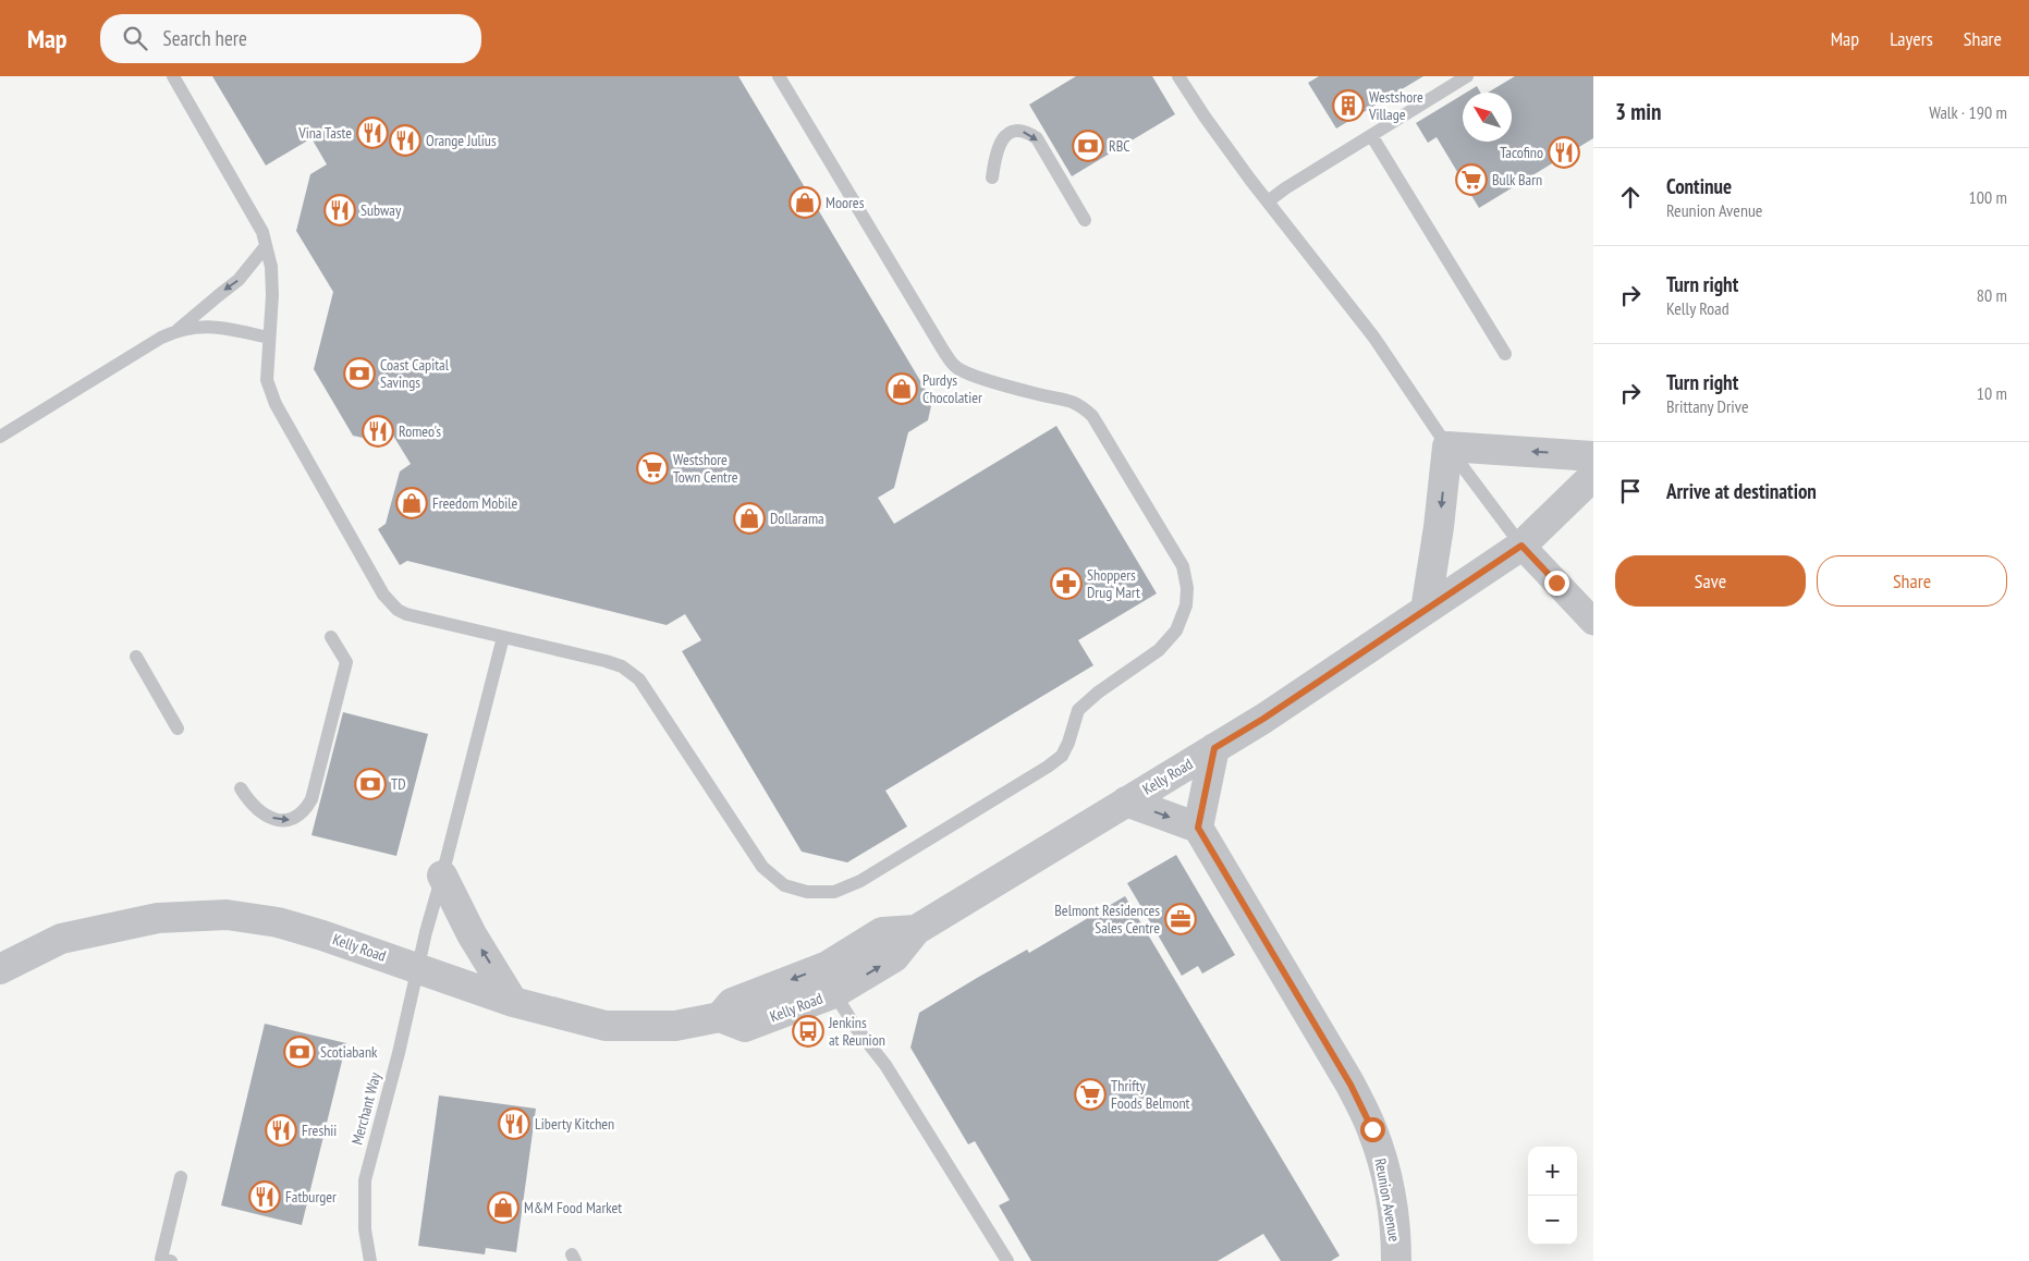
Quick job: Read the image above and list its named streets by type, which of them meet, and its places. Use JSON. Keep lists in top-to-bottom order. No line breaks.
{"streets":{"street":["Kelly Road","Reunion Avenue"],"lane":["Merchant Way"]},"crossings":[["Kelly Road","Merchant Way"]],"places":{"building":["Westshore Village"],"restaurant":["Vina Taste","Orange Julius","Tacofino","Subway","Romeo's","Liberty Kitchen","Freshii","Fatburger"],"bank":["RBC","Coast Capital Savings","TD","Scotiabank"],"supermarket":["Bulk Barn","Westshore Town Centre","Thrifty Foods Belmont"],"shop":["Moores","Purdys Chocolatier","Freedom Mobile","Dollarama","M&M Food Market"],"pharmacy":["Shoppers Drug Mart"],"office":["Belmont Residences Sales Centre"],"bus stop":["Jenkins at Reunion"]},"north":"top left","page":{"header":"Map","search":"Search here","nav":["Map","Layers","Share"],"heading":["3 min","Walk · 190 m"],"list":[["Continue","Reunion Avenue","100 m"],["Turn right","Kelly Road","80 m"],["Turn right","Brittany Drive","10 m"],"Arrive at destination"],"buttons":["Save","Share"],"map_buttons":["+","−"]}}
